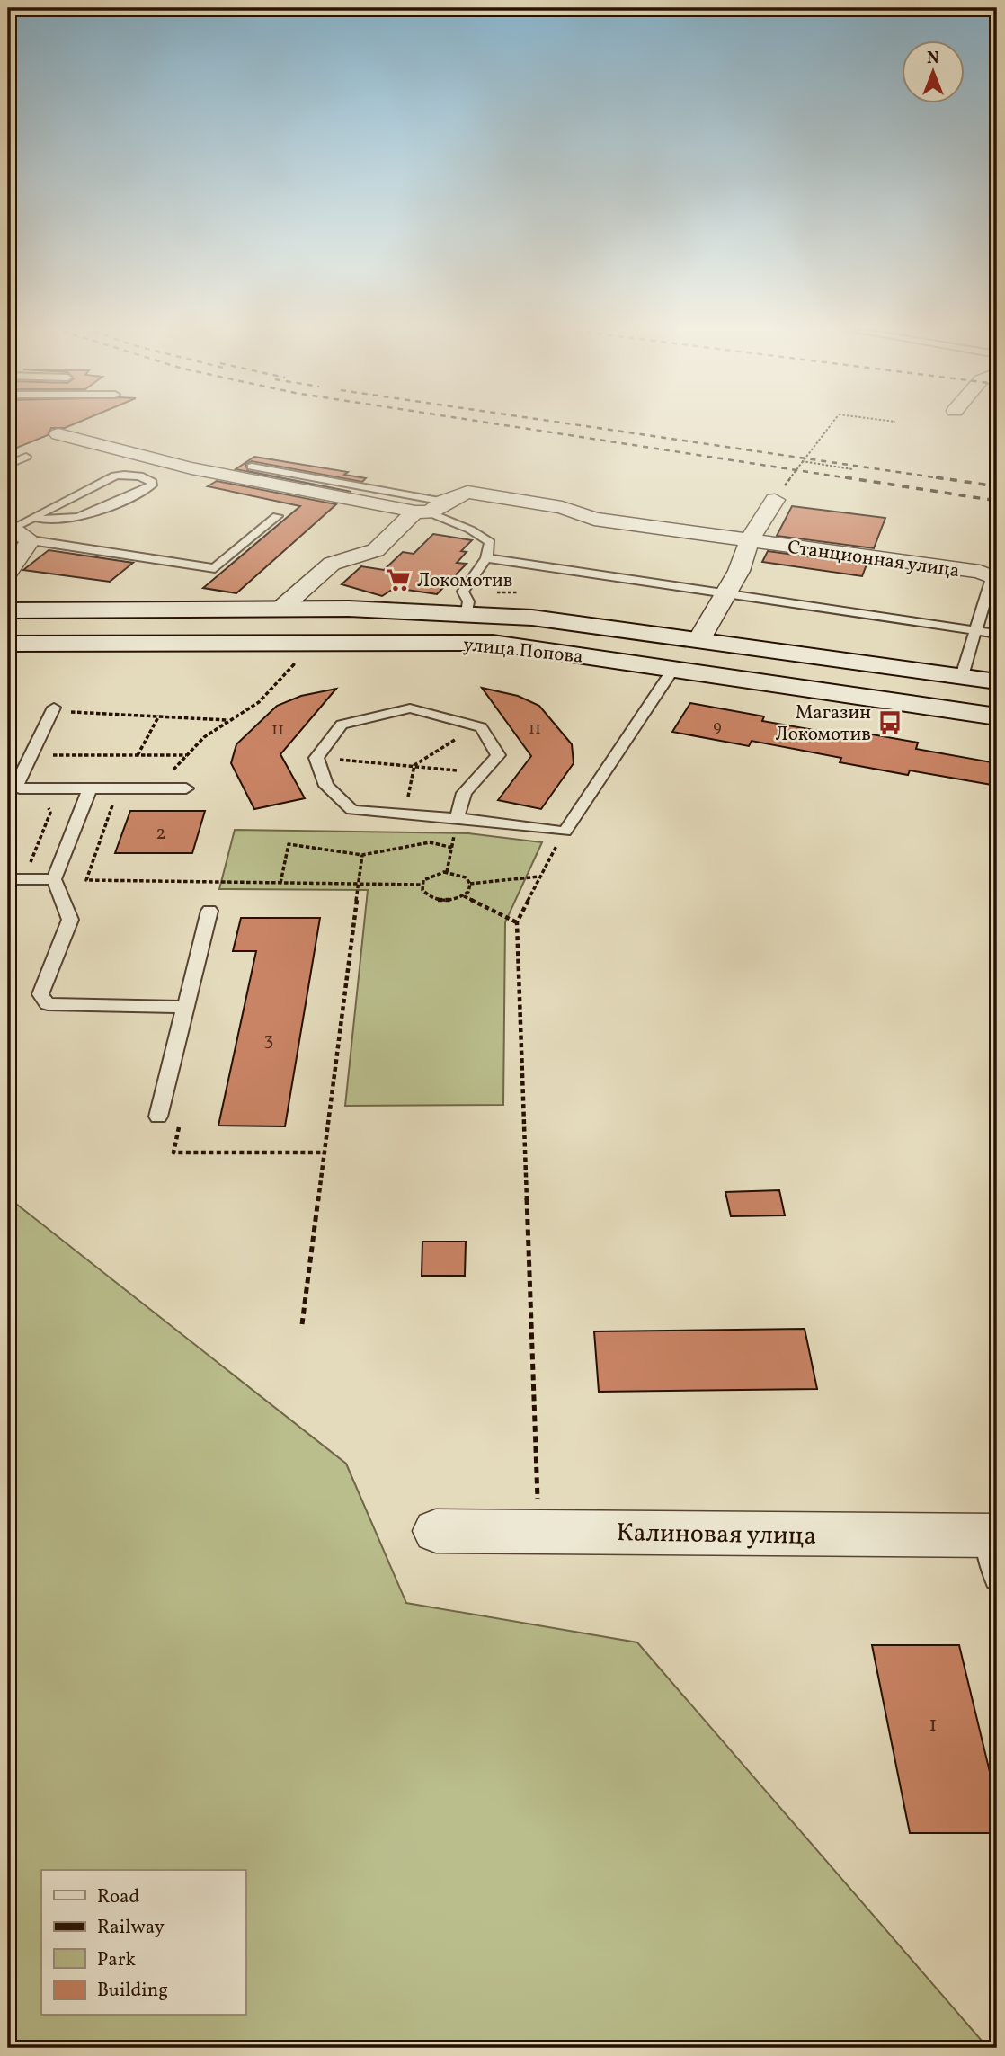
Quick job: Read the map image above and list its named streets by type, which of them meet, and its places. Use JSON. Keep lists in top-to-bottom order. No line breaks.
{"streets":{"street":["Станционная улица","улица Попова","Калиновая улица"]},"places":{"supermarket":["Локомотив"],"bus stop":["Магазин Локомотив"]},"house_numbers":["9","11","11","2","3","1"],"legend":["Road","Railway","Park","Building"],"north":"top"}
